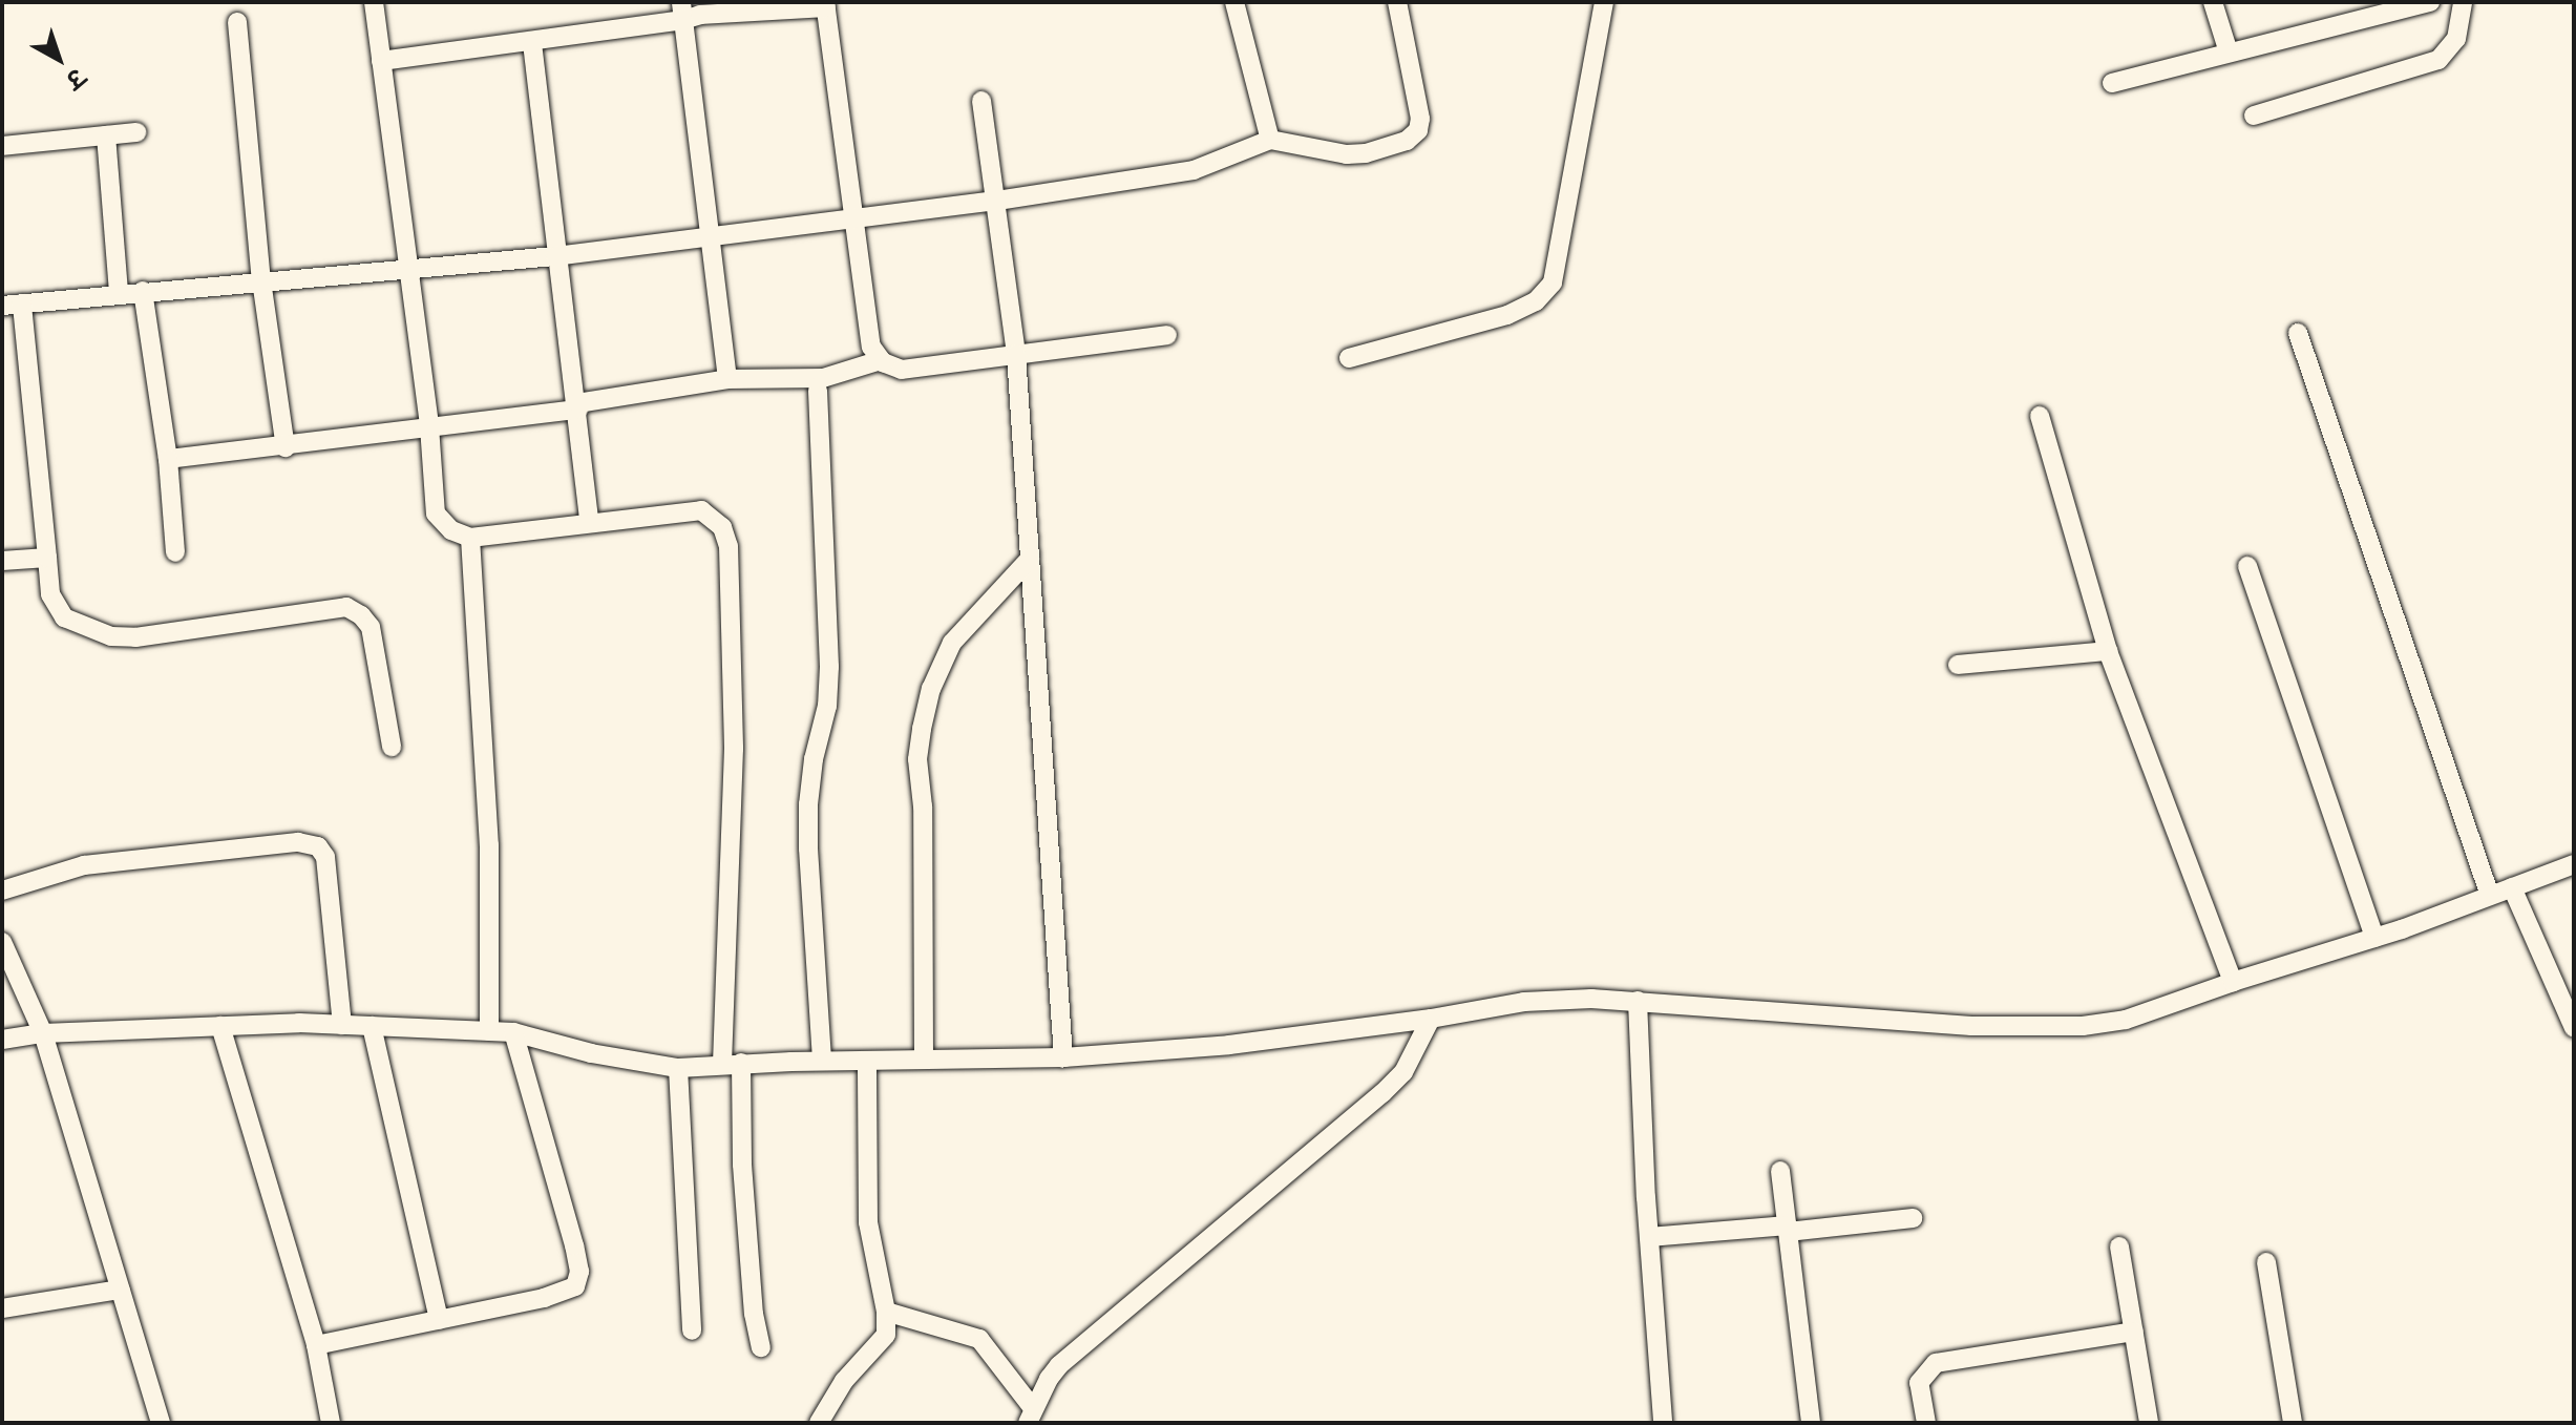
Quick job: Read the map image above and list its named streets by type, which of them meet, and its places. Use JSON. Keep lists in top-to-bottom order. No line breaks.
{"north":"bottom right"}
